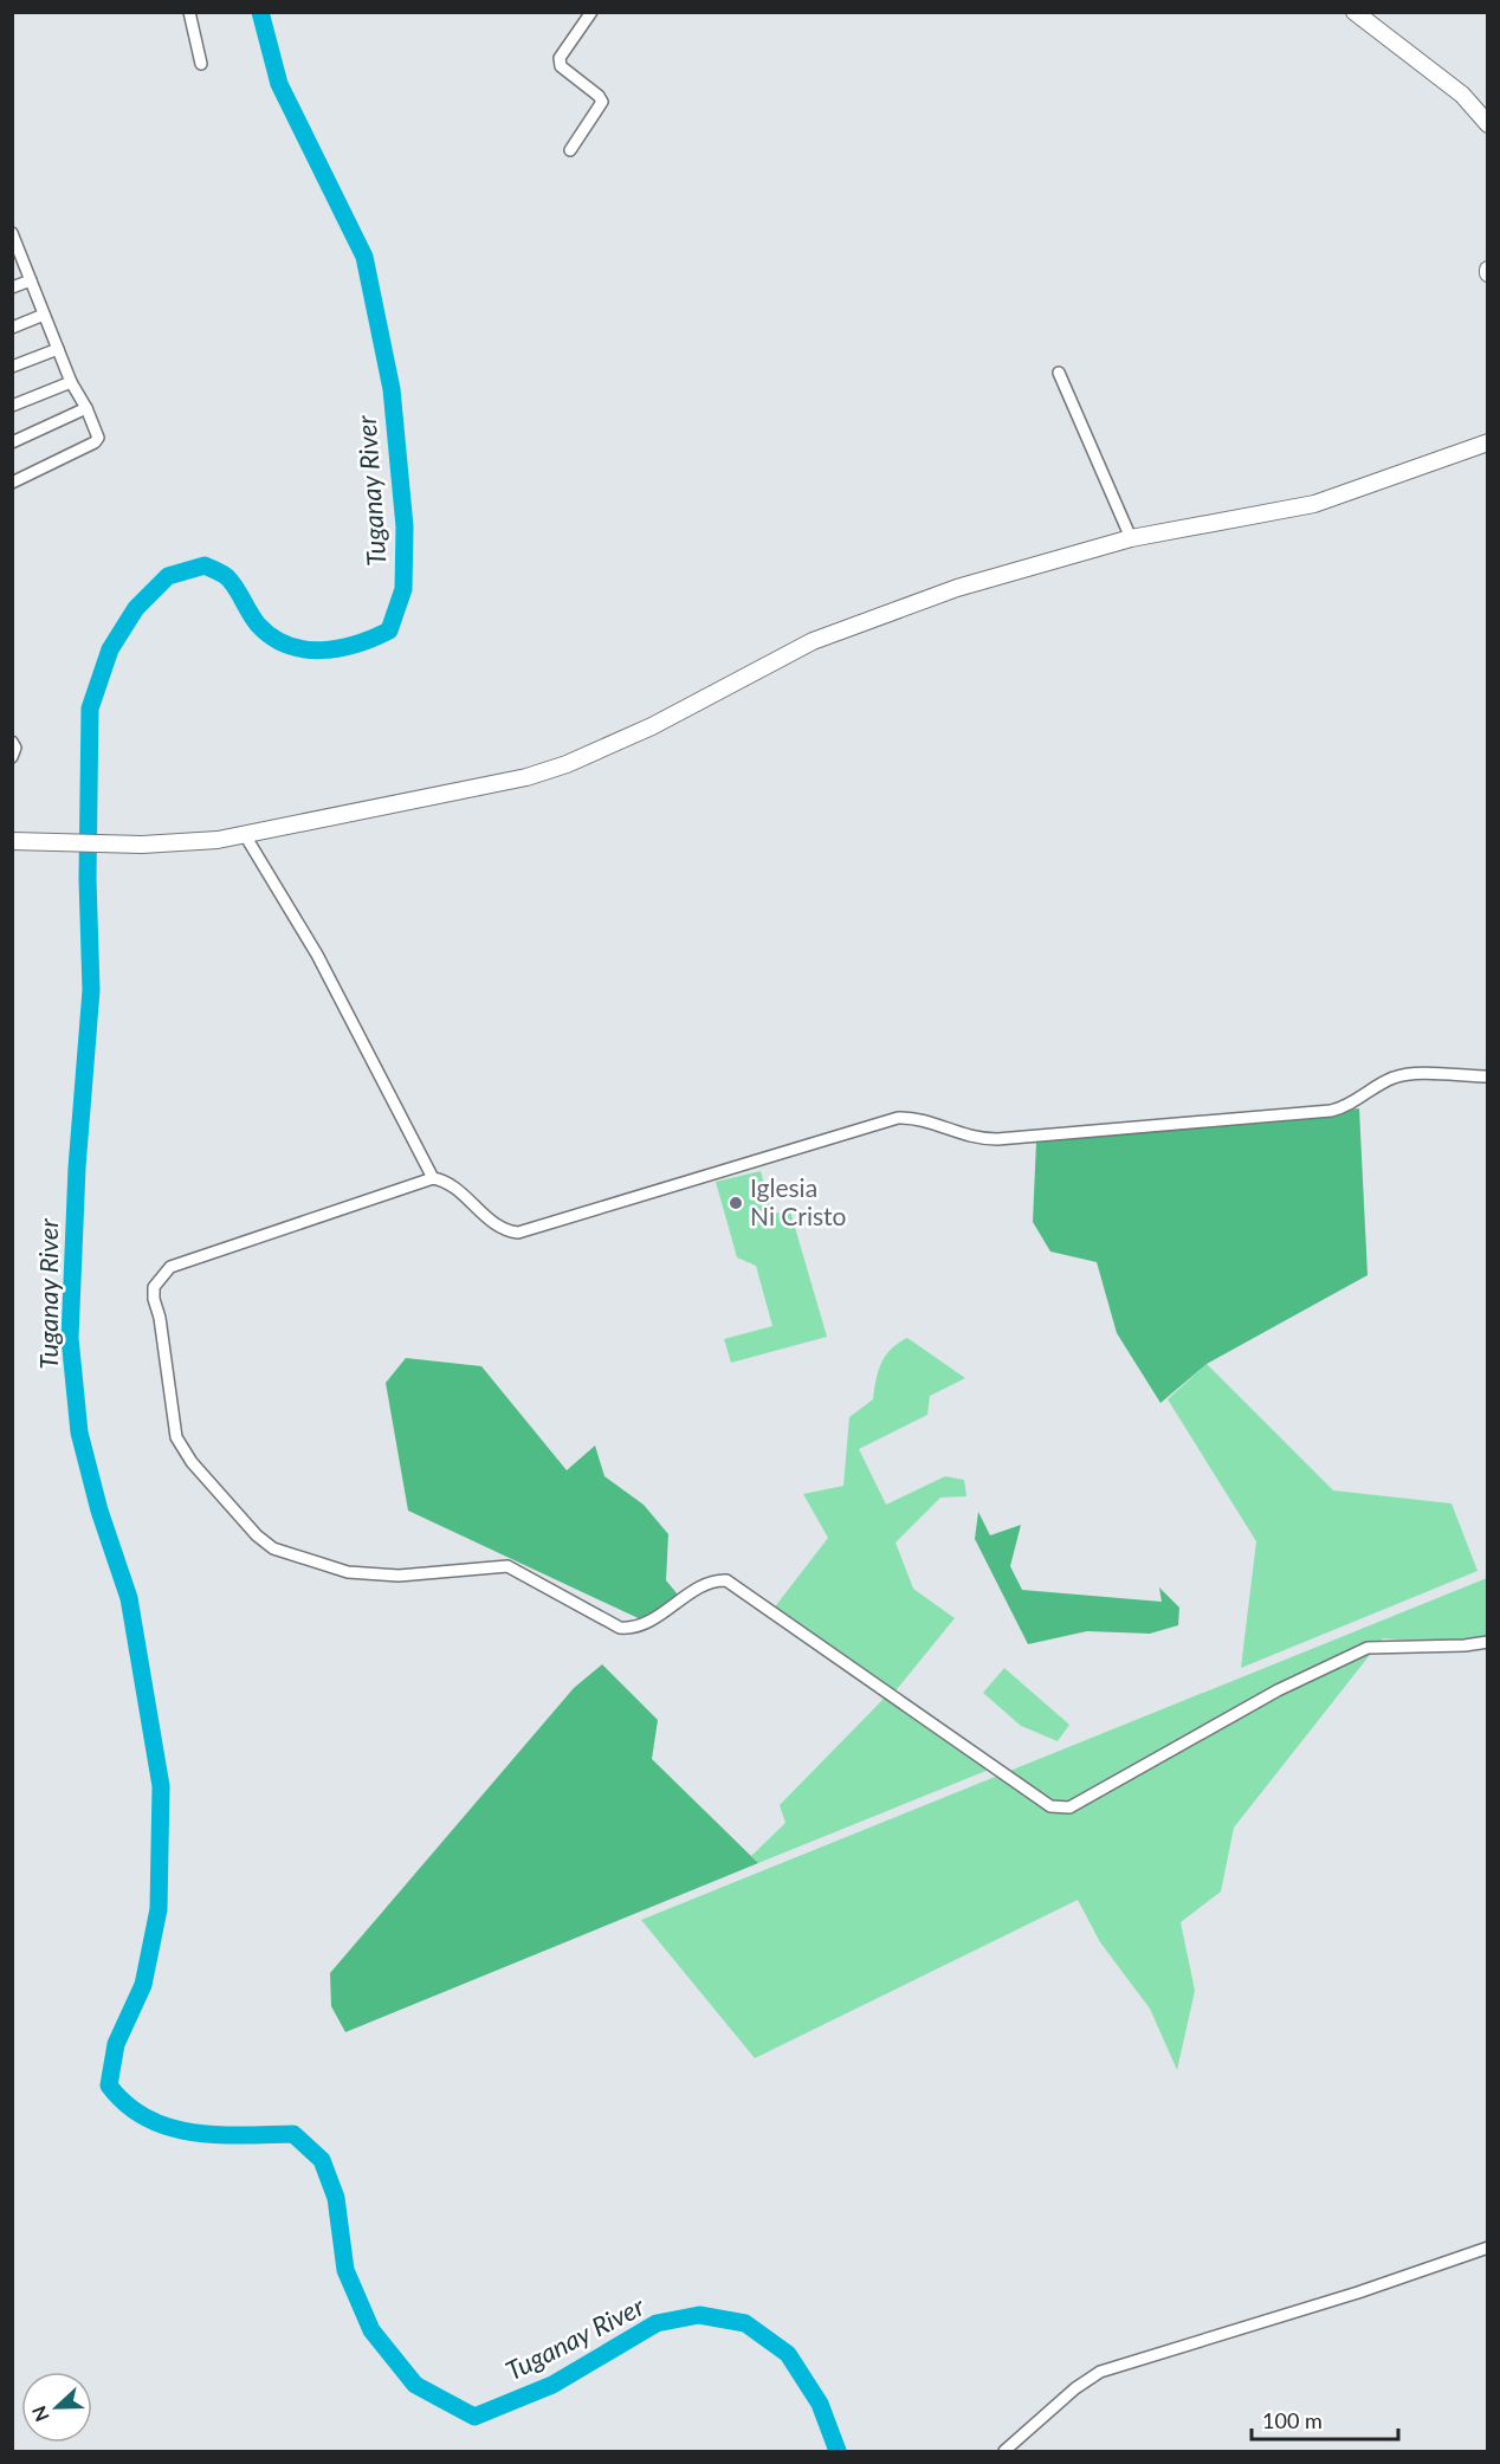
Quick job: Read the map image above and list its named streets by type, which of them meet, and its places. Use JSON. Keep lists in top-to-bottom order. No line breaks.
{"water":["Tuganay River"],"places":["Iglesia Ni Cristo"],"scale_bar":"100 m","north":"left"}
